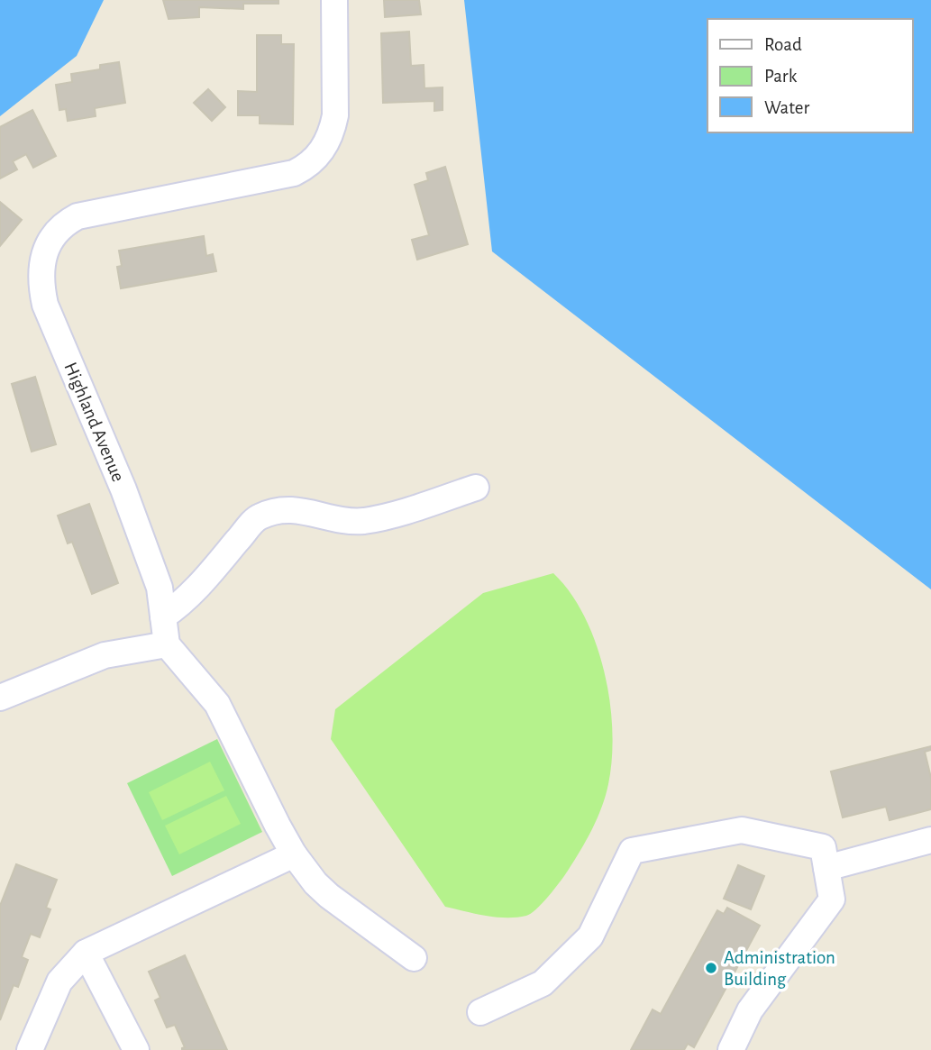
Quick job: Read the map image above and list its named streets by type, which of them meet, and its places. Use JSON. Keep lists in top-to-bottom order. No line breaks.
{"streets":{"street":["Highland Avenue"]},"places":["Administration Building"],"legend":["Road","Park","Water"]}
